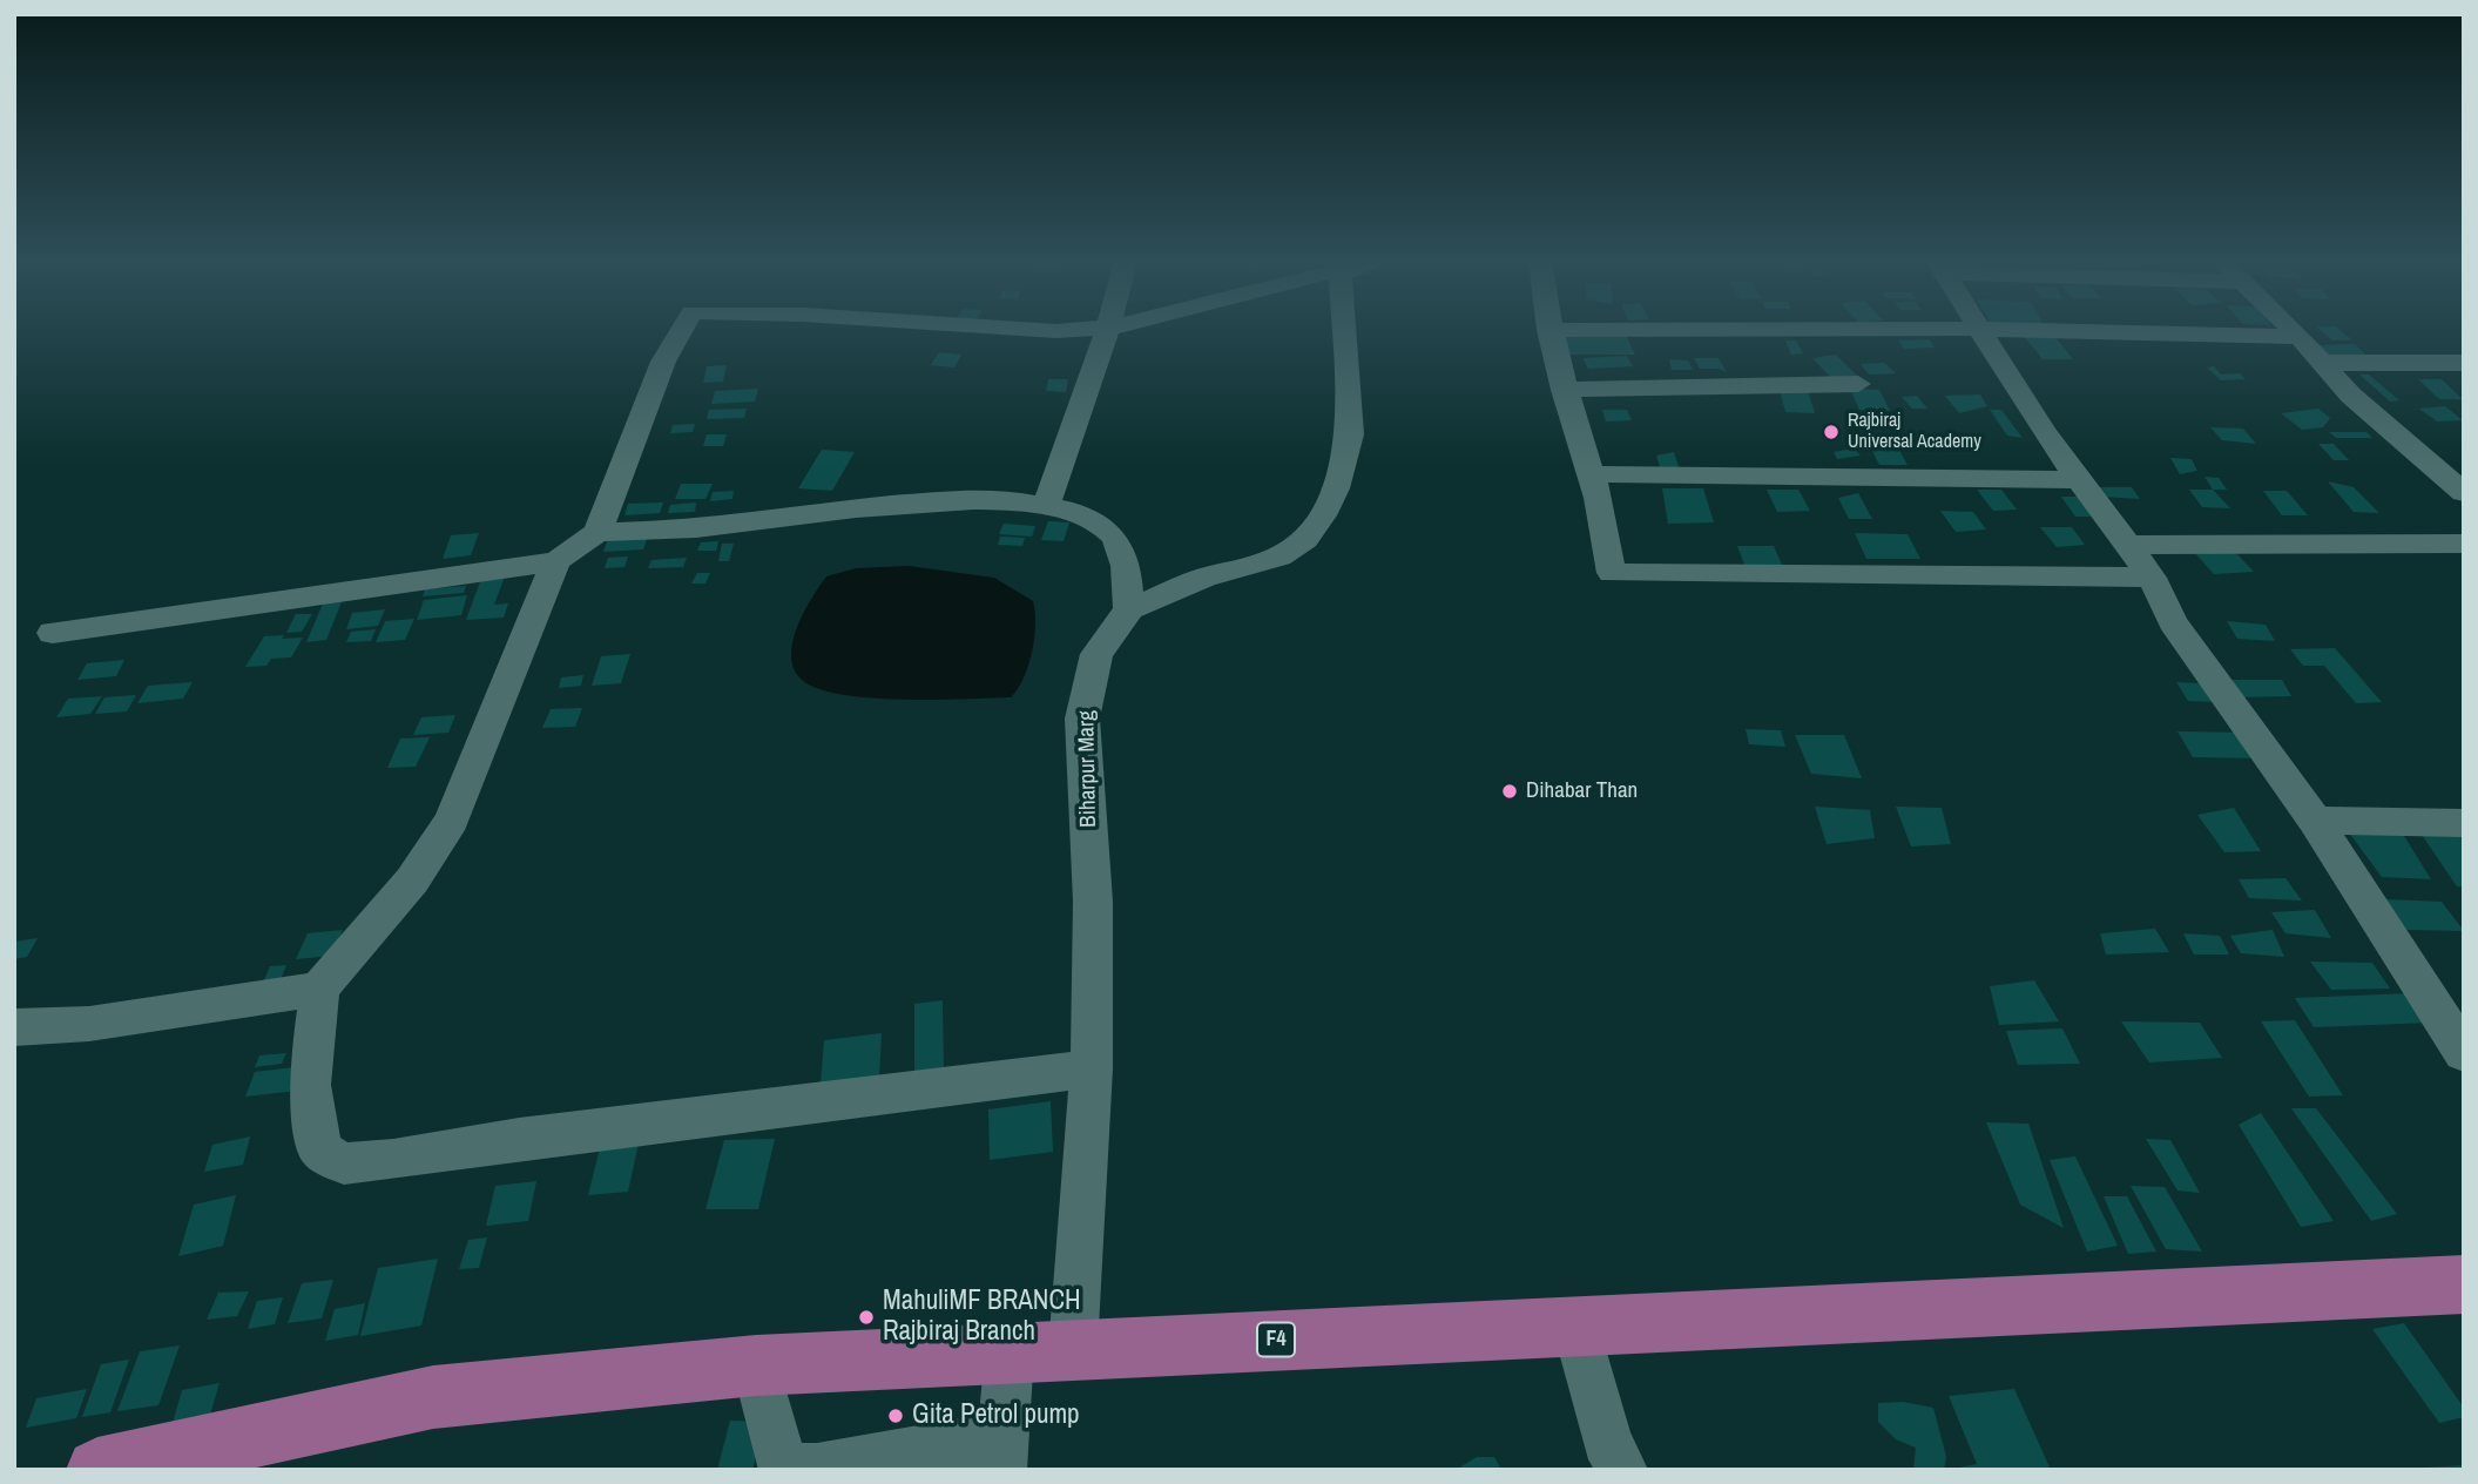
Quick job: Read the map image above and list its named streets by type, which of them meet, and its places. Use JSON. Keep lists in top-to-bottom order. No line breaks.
{"streets":{"main road":["F4"],"street":["Biharpur Marg"]},"crossings":[["Biharpur Marg","F4"]],"places":["Rajbiraj Universal Academy","Dihabar Than","MahuliMF BRANCH Rajbiraj Branch","Gita Petrol pump"]}
